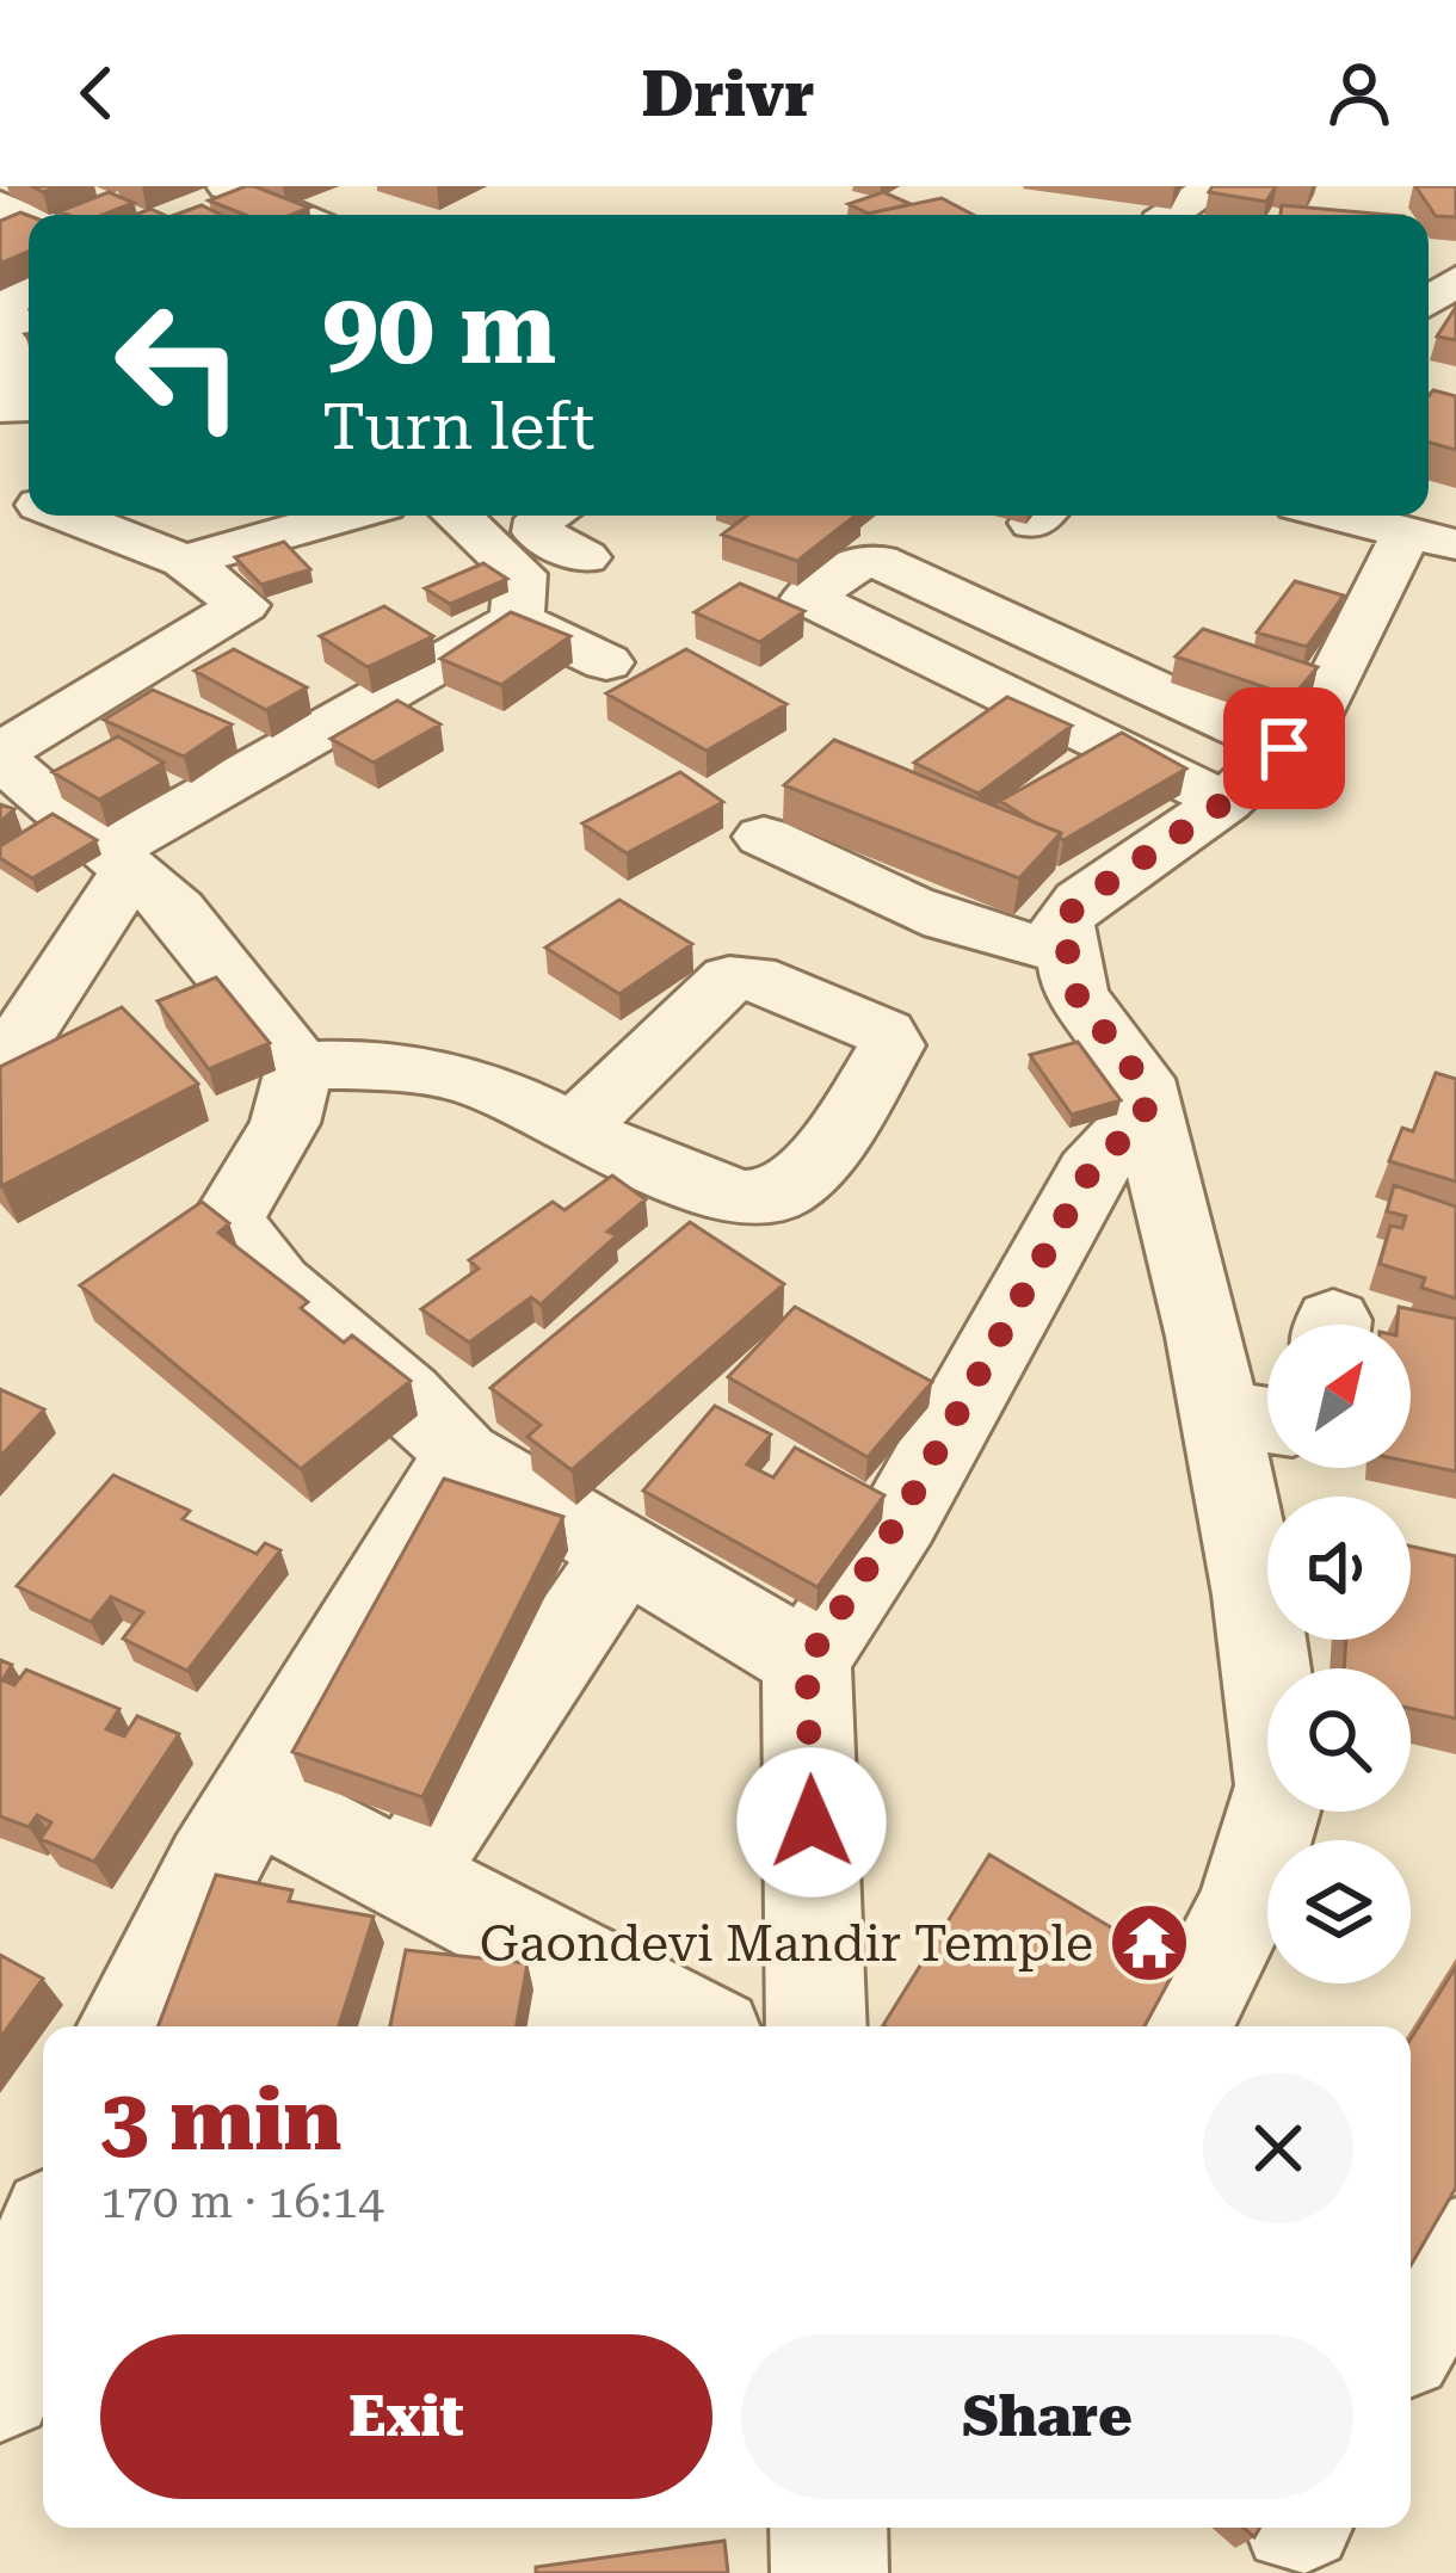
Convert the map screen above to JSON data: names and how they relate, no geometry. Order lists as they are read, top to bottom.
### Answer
{
  "places": {
    "temple": ["Gaondevi Mandir Temple"]
  },
  "north": "top right",
  "page": {
    "header": "Drivr",
    "turn": ["90 m", "Turn left"],
    "heading": ["3 min", "170 m · 16:14"],
    "buttons": ["Exit", "Share"]
  }
}
